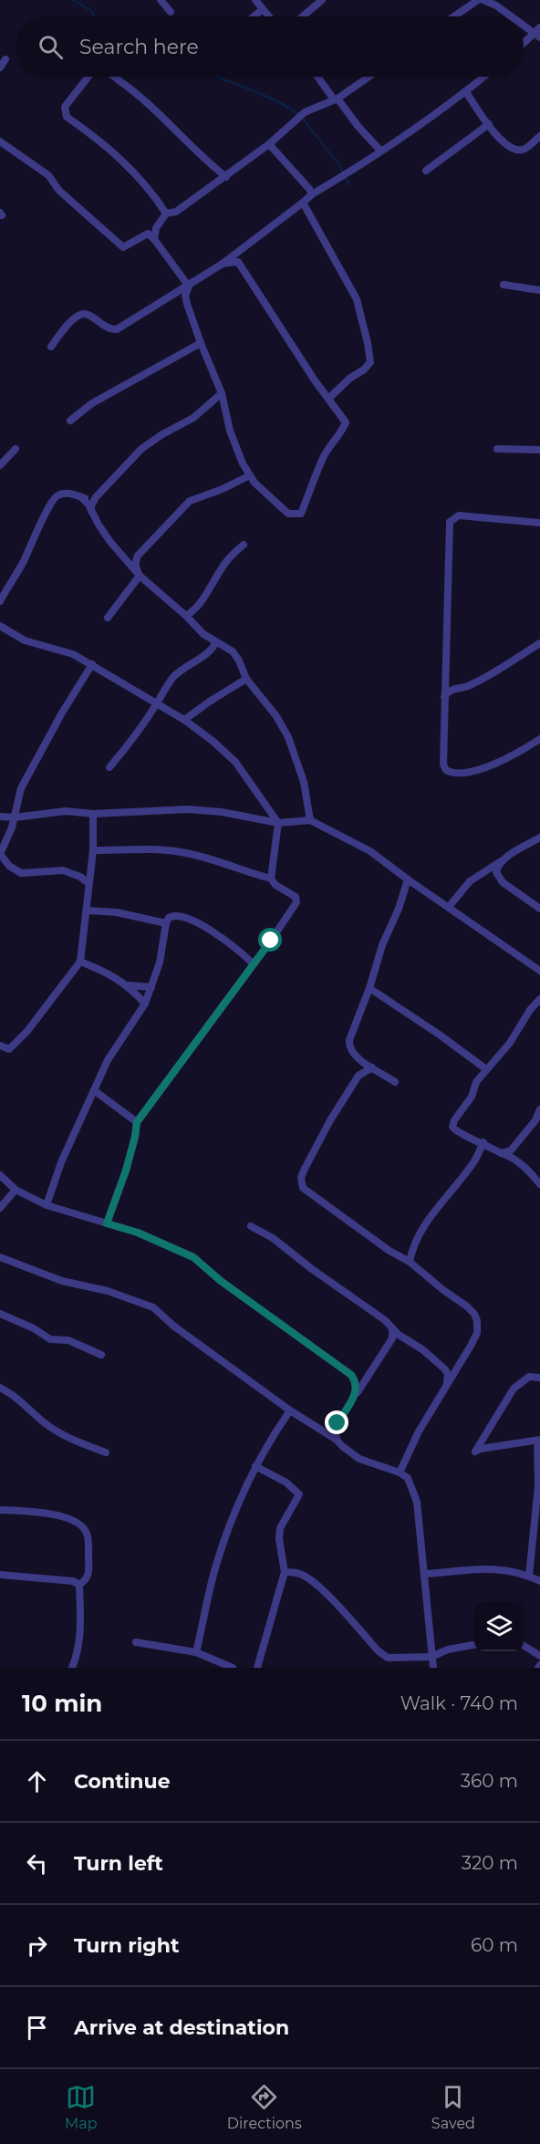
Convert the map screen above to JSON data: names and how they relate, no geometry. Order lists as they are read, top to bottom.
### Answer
{
  "page": {
    "search": "Search here",
    "heading": ["10 min", "Walk · 740 m"],
    "list": [
      ["Continue", "360 m"],
      ["Turn left", "320 m"],
      ["Turn right", "60 m"],
      "Arrive at destination"
    ],
    "nav": ["Map", "Directions", "Saved"]
  }
}
